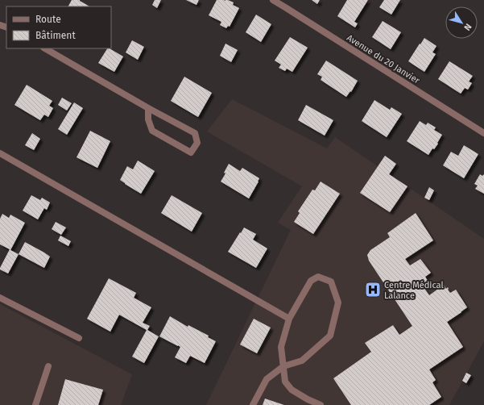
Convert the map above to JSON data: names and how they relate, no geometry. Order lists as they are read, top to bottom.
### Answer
{
  "streets": {
    "street": ["Avenue du 20 Janvier"]
  },
  "places": {
    "hospital": ["Centre Médical Lalance"]
  },
  "legend": ["Route", "Bâtiment"],
  "north": "bottom right"
}
